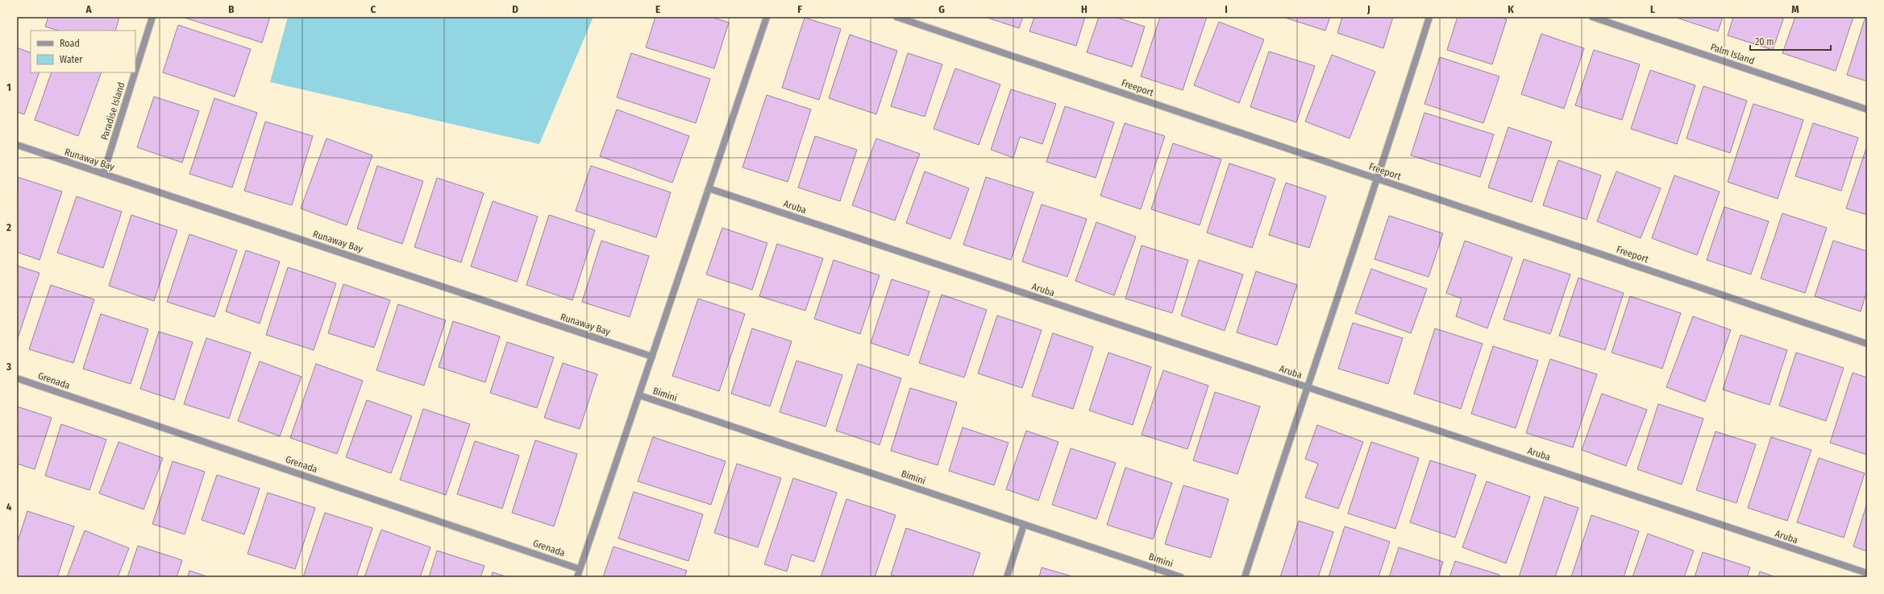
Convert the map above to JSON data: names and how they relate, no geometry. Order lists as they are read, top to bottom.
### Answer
{
  "streets": {
    "street": [
      "Palm Island",
      "Freeport",
      "Paradise Island",
      "Runaway Bay",
      "Aruba",
      "Grenada",
      "Bimini"
    ]
  },
  "crossings": [
    ["Paradise Island", "Runaway Bay"]
  ],
  "legend": ["Road", "Water"],
  "scale_bar": "20 m",
  "grid": {
    "columns": [
      "A",
      "B",
      "C",
      "D",
      "E",
      "F",
      "G",
      "H",
      "I",
      "J",
      "K",
      "L",
      "M"
    ],
    "rows": [
      "1",
      "2",
      "3",
      "4"
    ]
  }
}
